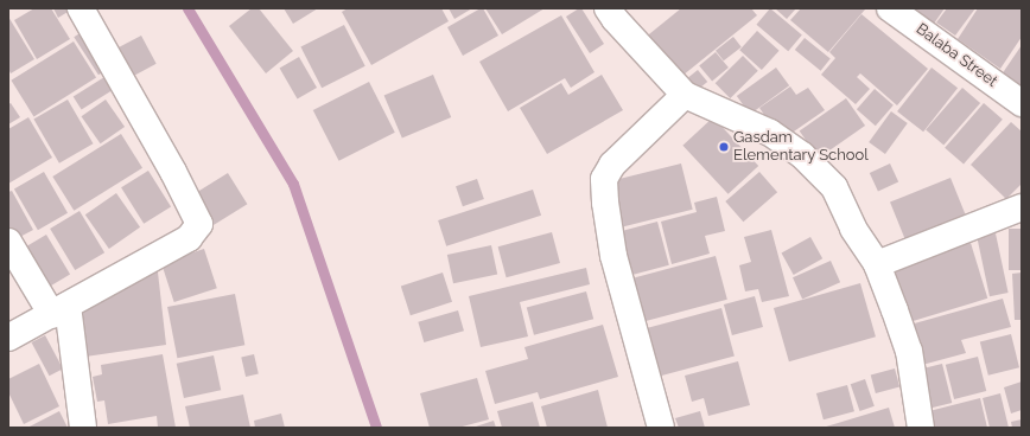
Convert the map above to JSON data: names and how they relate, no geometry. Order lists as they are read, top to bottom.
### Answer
{
  "streets": {
    "street": ["Balaba Street"]
  },
  "places": ["Gasdam Elementary School"]
}
